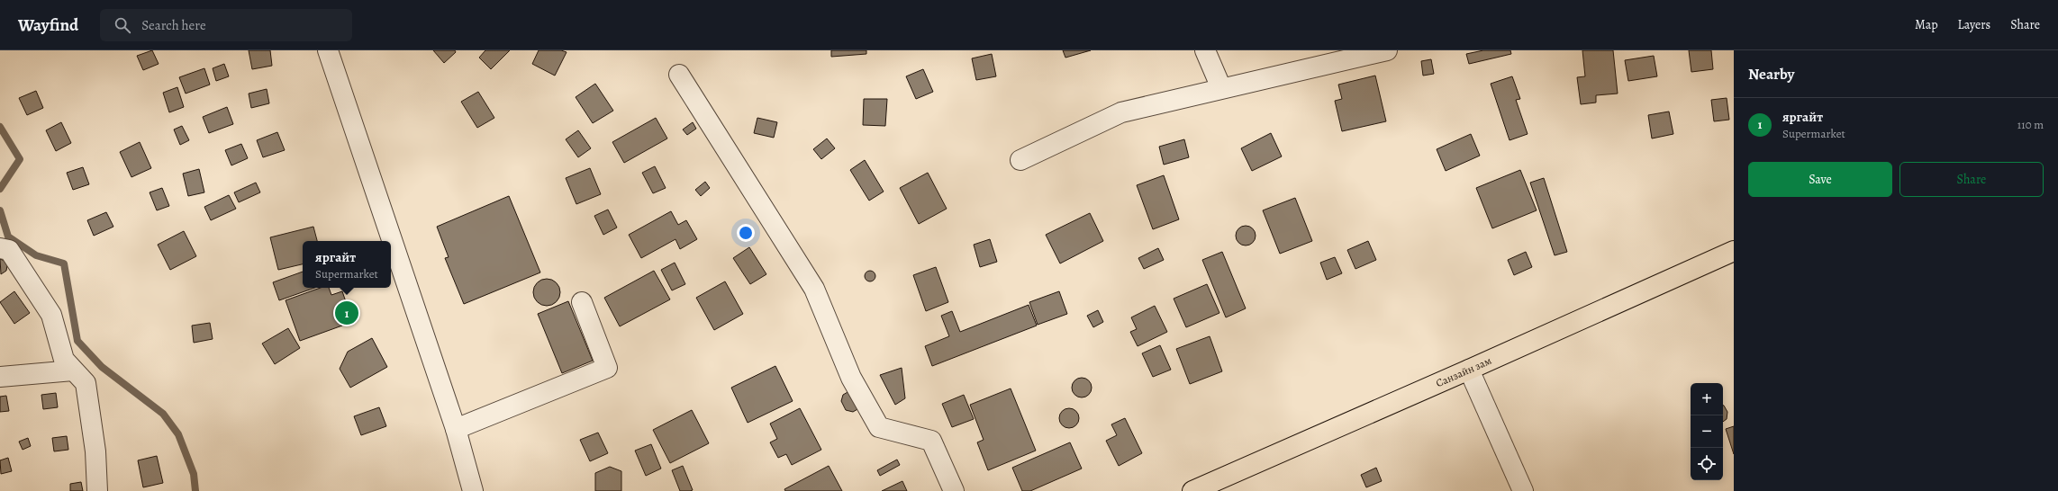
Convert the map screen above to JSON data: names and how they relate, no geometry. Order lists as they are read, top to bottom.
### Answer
{
  "streets": {
    "main road": ["Санзайн зам"]
  },
  "page": {
    "header": "Wayfind",
    "search": "Search here",
    "nav": ["Map", "Layers", "Share"],
    "heading": "Nearby",
    "list": [
      {
        "mark": "1",
        "name": "яргайт",
        "note": "Supermarket",
        "value": "110 m"
      }
    ],
    "buttons": ["Save", "Share"],
    "popup": ["яргайт", "Supermarket"],
    "pins": "1",
    "map_buttons": ["+", "−"]
  }
}
